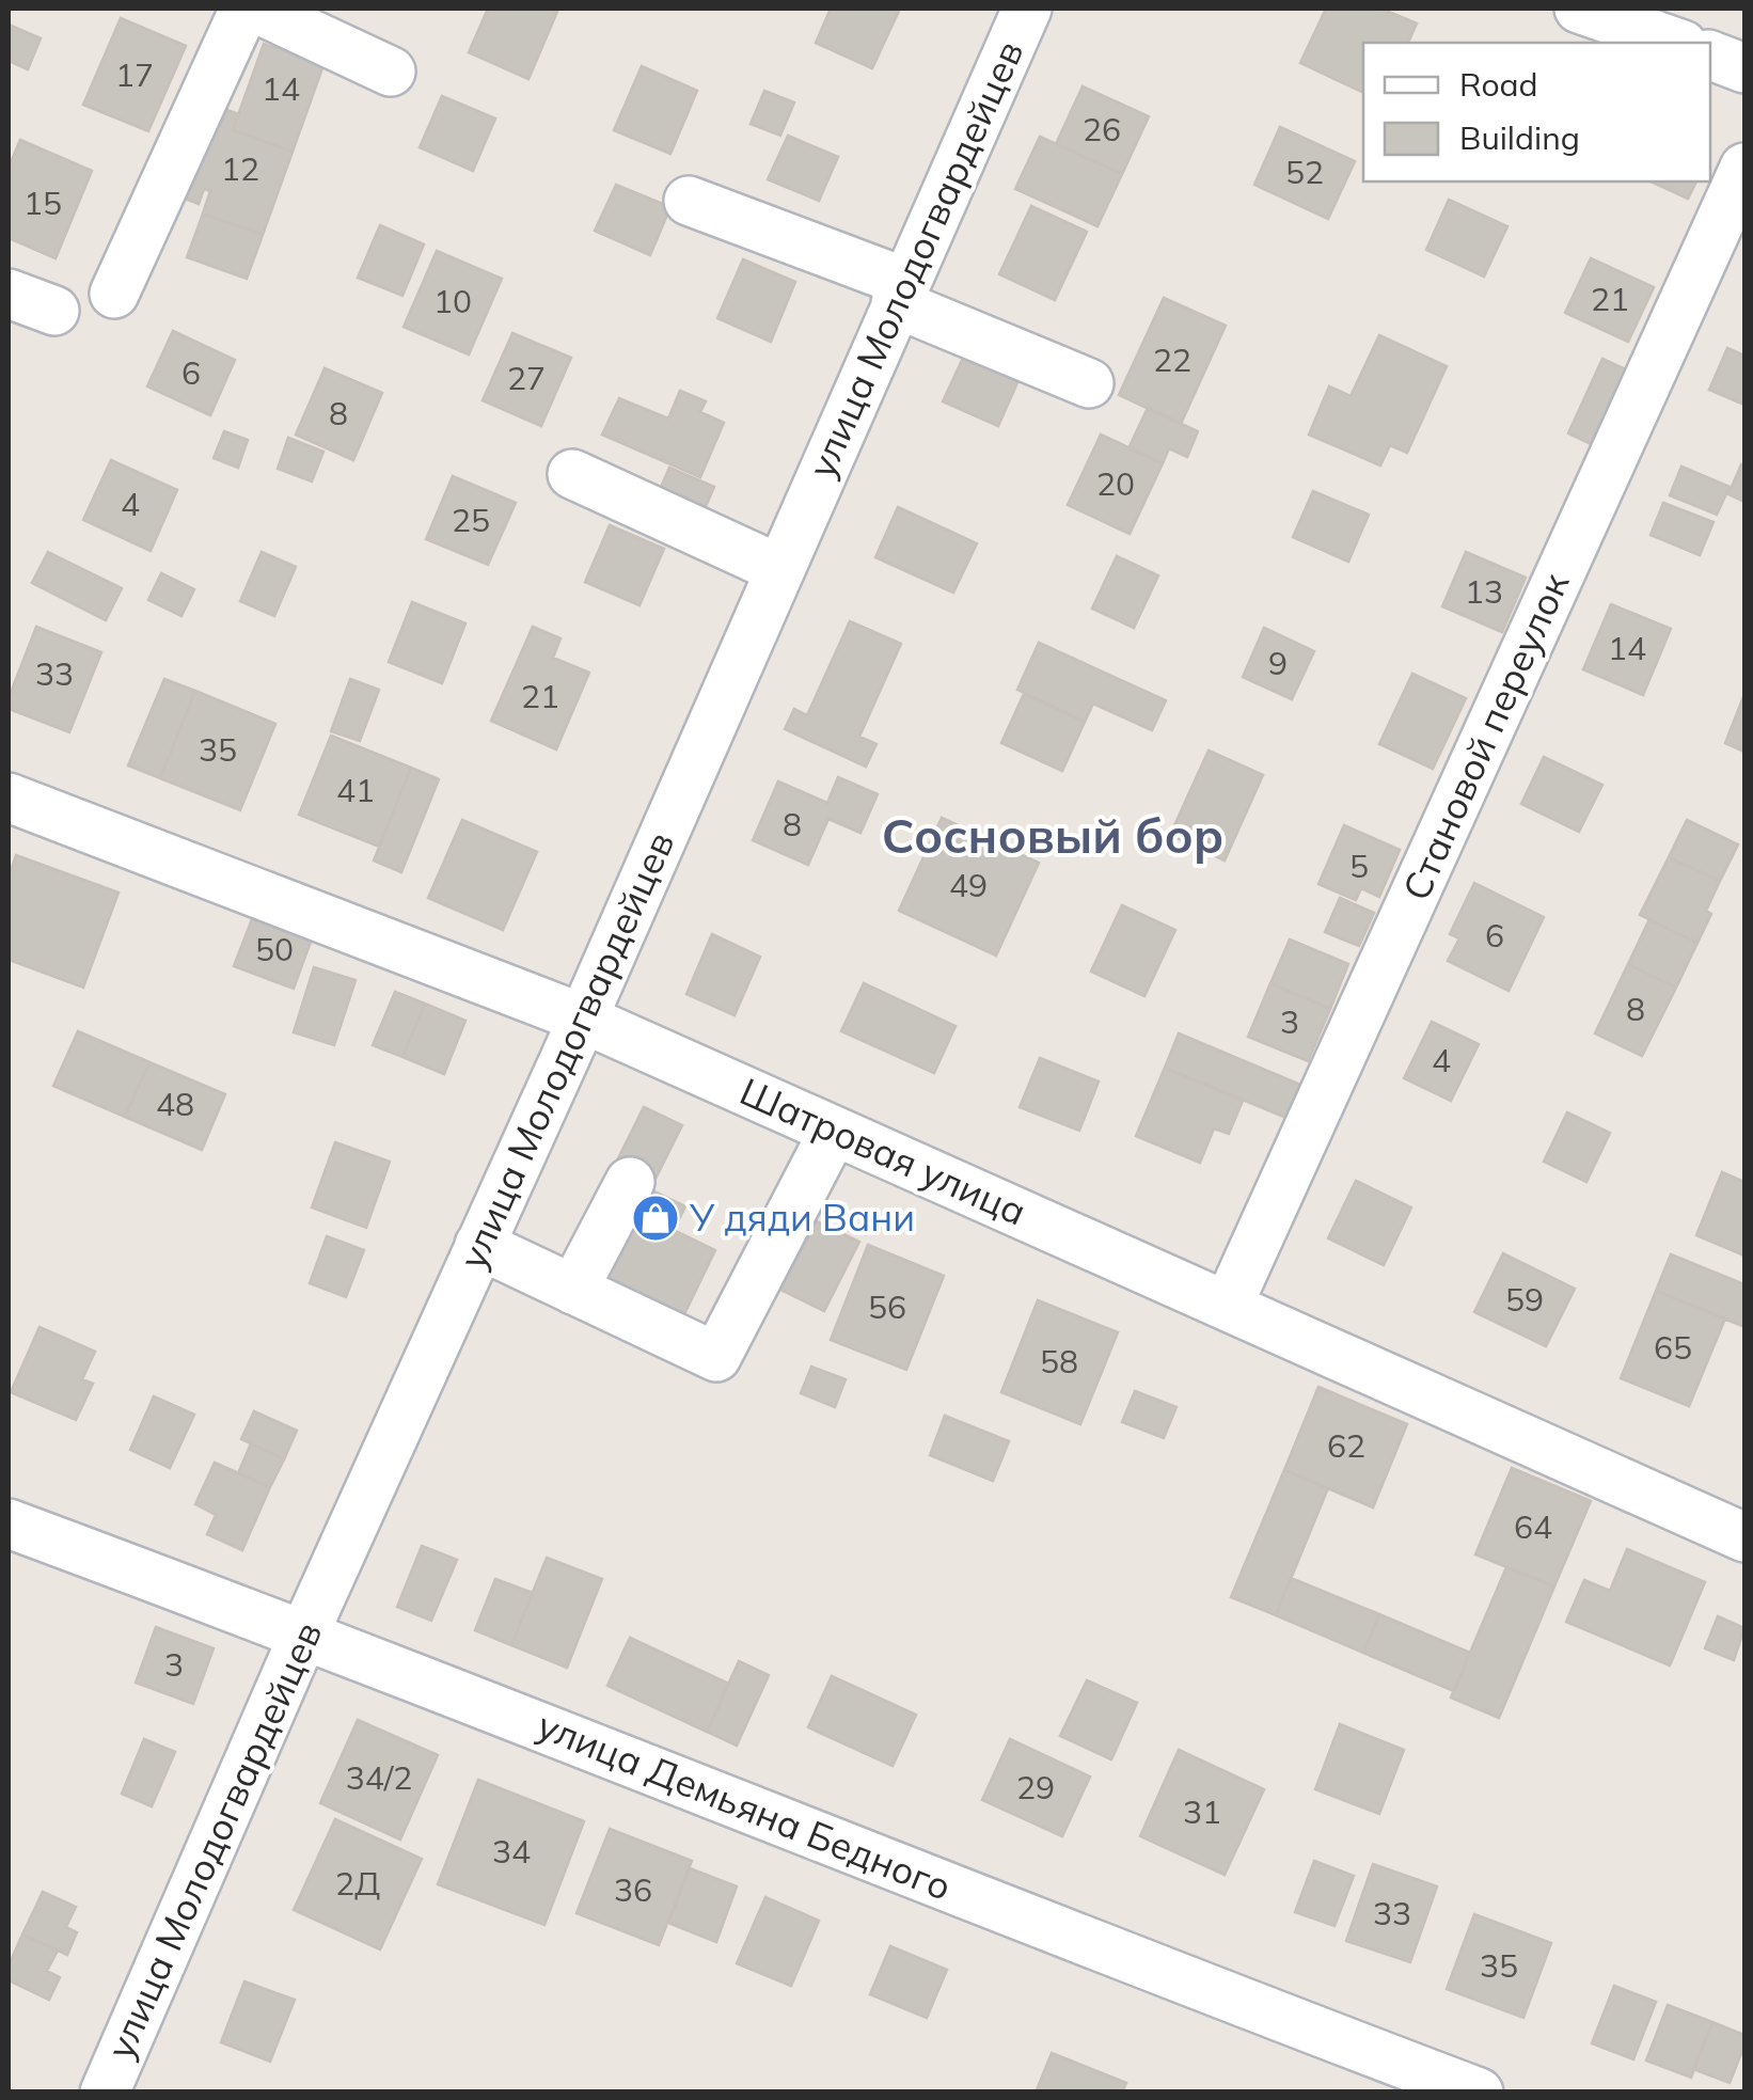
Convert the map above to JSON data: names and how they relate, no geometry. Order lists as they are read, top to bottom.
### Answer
{
  "streets": {
    "street": [
      "улица Молодогвардейцев",
      "Становой переулок",
      "Шатровая улица",
      "улица Демьяна Бедного"
    ]
  },
  "crossings": [
    ["улица Молодогвардейцев", "Шатровая улица"],
    ["улица Молодогвардейцев", "улица Демьяна Бедного"],
    ["Становой переулок", "Шатровая улица"]
  ],
  "districts": ["Сосновый бор"],
  "places": {
    "shop": ["У дяди Вани"]
  },
  "house_numbers": [
    "17",
    "14",
    "26",
    "12",
    "52",
    "15",
    "21",
    "10",
    "22",
    "6",
    "27",
    "8",
    "20",
    "4",
    "25",
    "13",
    "14",
    "9",
    "33",
    "21",
    "35",
    "41",
    "8",
    "5",
    "49",
    "6",
    "50",
    "8",
    "3",
    "4",
    "48",
    "59",
    "56",
    "65",
    "58",
    "62",
    "64",
    "3",
    "34/2",
    "29",
    "31",
    "34",
    "2Д",
    "36",
    "33",
    "35"
  ],
  "legend": ["Road", "Building"]
}
